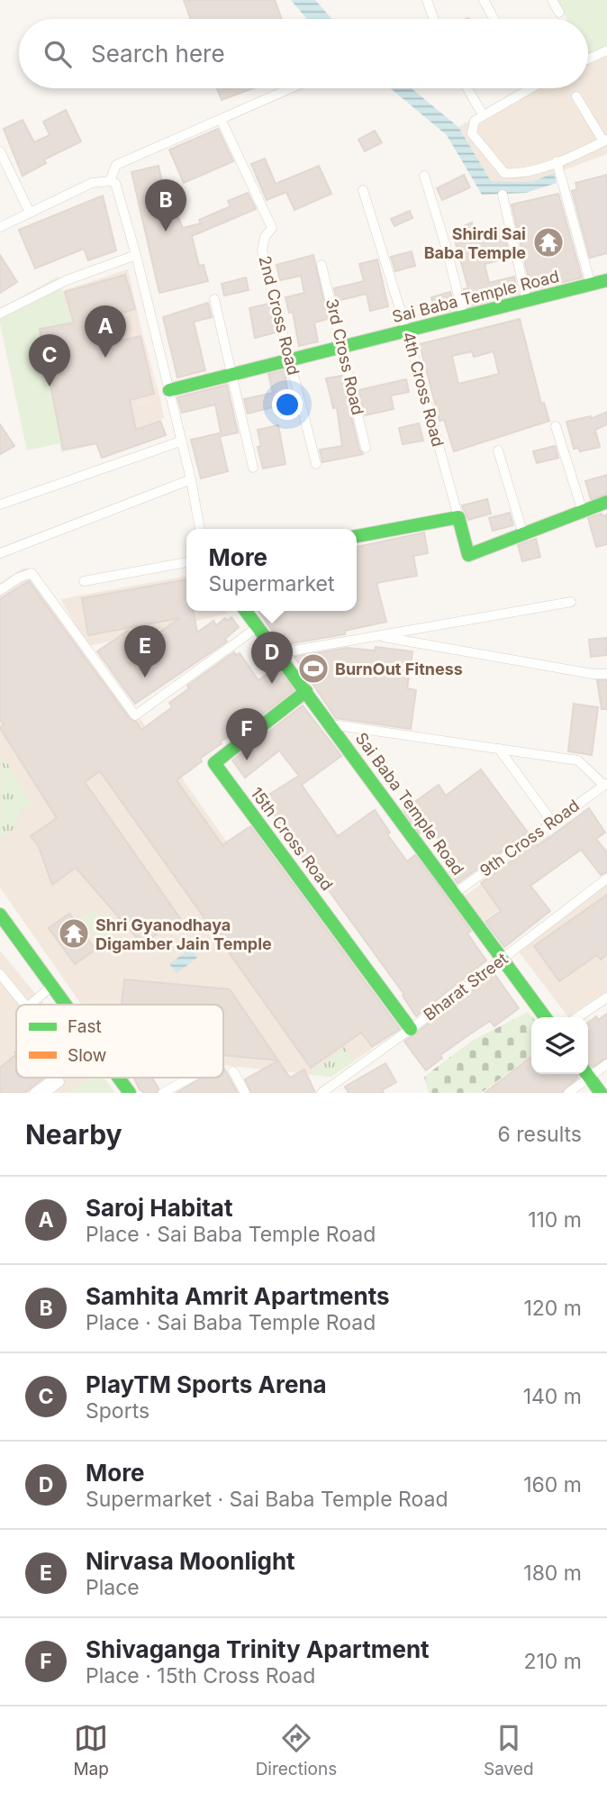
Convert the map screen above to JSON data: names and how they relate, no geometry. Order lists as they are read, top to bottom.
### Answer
{
  "streets": {
    "street": [
      "Sai Baba Temple Road",
      "2nd Cross Road",
      "3rd Cross Road",
      "4th Cross Road",
      "9th Cross Road",
      "15th Cross Road",
      "Bharat Street"
    ]
  },
  "crossings": [
    ["Sai Baba Temple Road", "2nd Cross Road"],
    ["Sai Baba Temple Road", "3rd Cross Road"],
    ["Sai Baba Temple Road", "4th Cross Road"],
    ["Sai Baba Temple Road", "9th Cross Road"],
    ["Sai Baba Temple Road", "15th Cross Road"],
    ["Sai Baba Temple Road", "Bharat Street"],
    ["15th Cross Road", "Bharat Street"]
  ],
  "places": {
    "temple": ["Shirdi Sai Baba Temple", "Shri Gyanodhaya Digamber Jain Temple"],
    "sports": ["BurnOut Fitness"]
  },
  "legend": ["Fast", "Slow"],
  "page": {
    "search": "Search here",
    "pins": [
      "B",
      "A",
      "C",
      "E",
      "D",
      "F"
    ],
    "popup": ["More", "Supermarket"],
    "heading": ["Nearby", "6 results"],
    "list": [
      {
        "mark": "A",
        "name": "Saroj Habitat",
        "note": "Place · Sai Baba Temple Road",
        "value": "110 m"
      },
      {
        "mark": "B",
        "name": "Samhita Amrit Apartments",
        "note": "Place · Sai Baba Temple Road",
        "value": "120 m"
      },
      {
        "mark": "C",
        "name": "PlayTM Sports Arena",
        "note": "Sports",
        "value": "140 m"
      },
      {
        "mark": "D",
        "name": "More",
        "note": "Supermarket · Sai Baba Temple Road",
        "value": "160 m"
      },
      {
        "mark": "E",
        "name": "Nirvasa Moonlight",
        "note": "Place",
        "value": "180 m"
      },
      {
        "mark": "F",
        "name": "Shivaganga Trinity Apartment",
        "note": "Place · 15th Cross Road",
        "value": "210 m"
      }
    ],
    "nav": ["Map", "Directions", "Saved"]
  }
}
